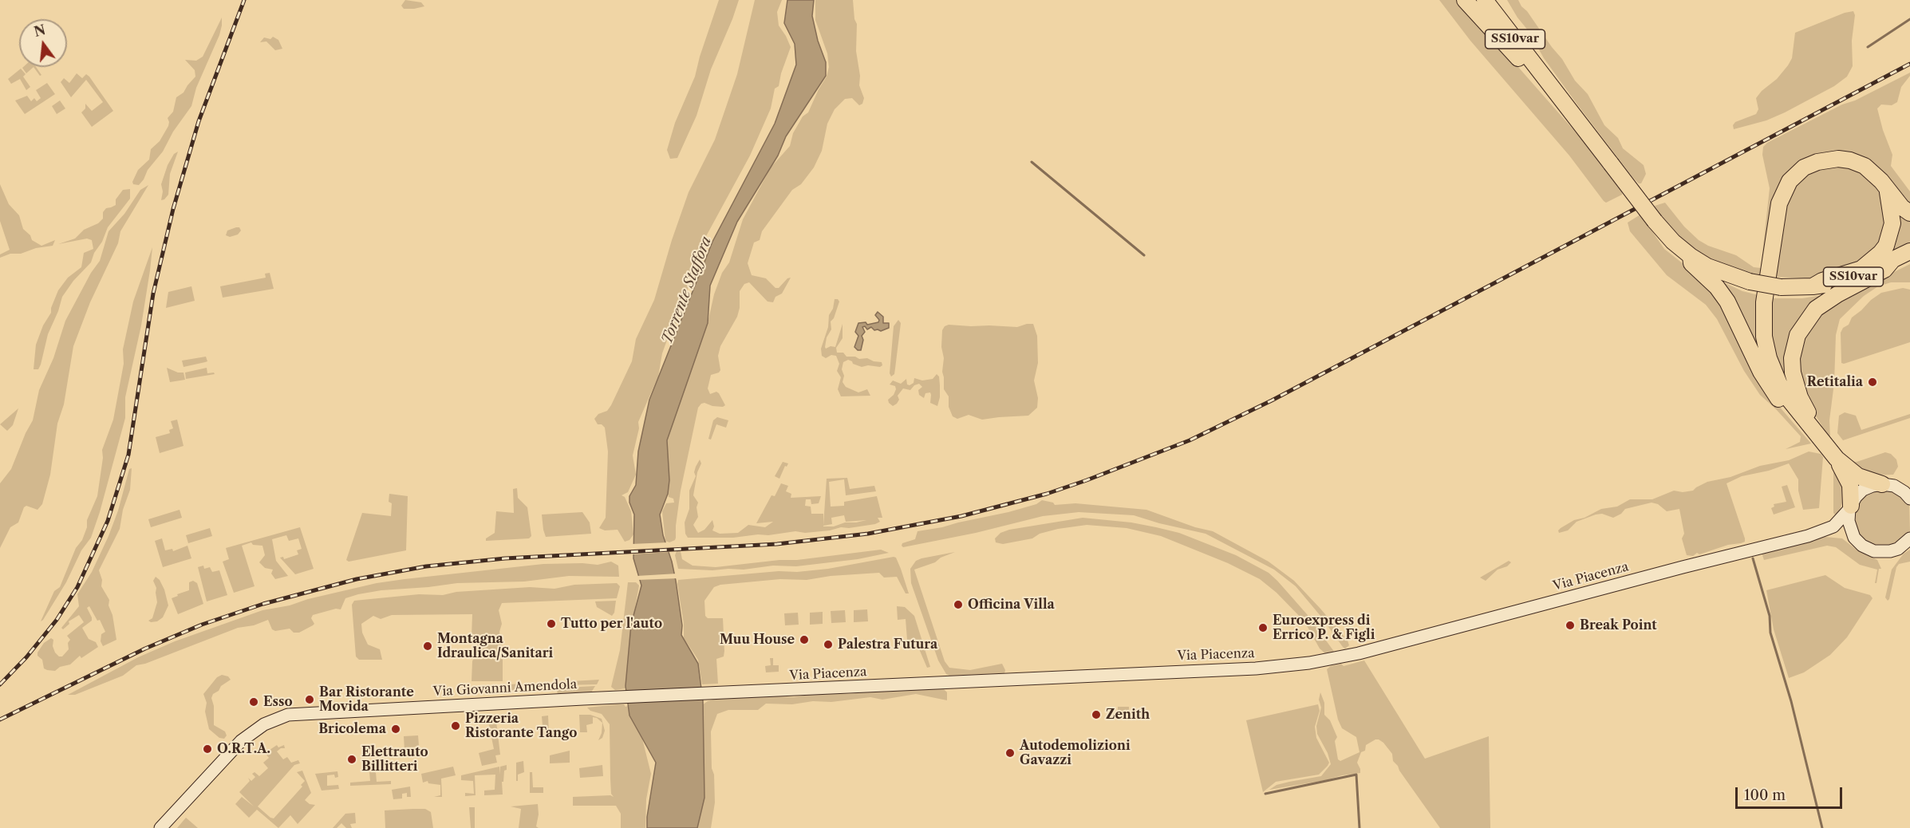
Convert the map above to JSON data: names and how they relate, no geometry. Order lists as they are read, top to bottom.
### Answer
{
  "streets": {
    "highway": ["SS10var"],
    "main road": ["Via Piacenza", "Via Giovanni Amendola"]
  },
  "crossings": [
    ["Via Piacenza", "Via Giovanni Amendola"]
  ],
  "water": ["Torrente Staffora"],
  "places": [
    "Retitalia",
    "Officina Villa",
    "Tutto per l'auto",
    "Break Point",
    "Euroexpress di Errico P. & Figli",
    "Muu House",
    "Palestra Futura",
    "Montagna Idraulica/Sanitari",
    "Bar Ristorante Movida",
    "Esso",
    "Zenith",
    "Pizzeria Ristorante Tango",
    "Bricolema",
    "O.R.T.A.",
    "Autodemolizioni Gavazzi",
    "Elettrauto Billitteri"
  ],
  "scale_bar": "100 m",
  "north": "top"
}
